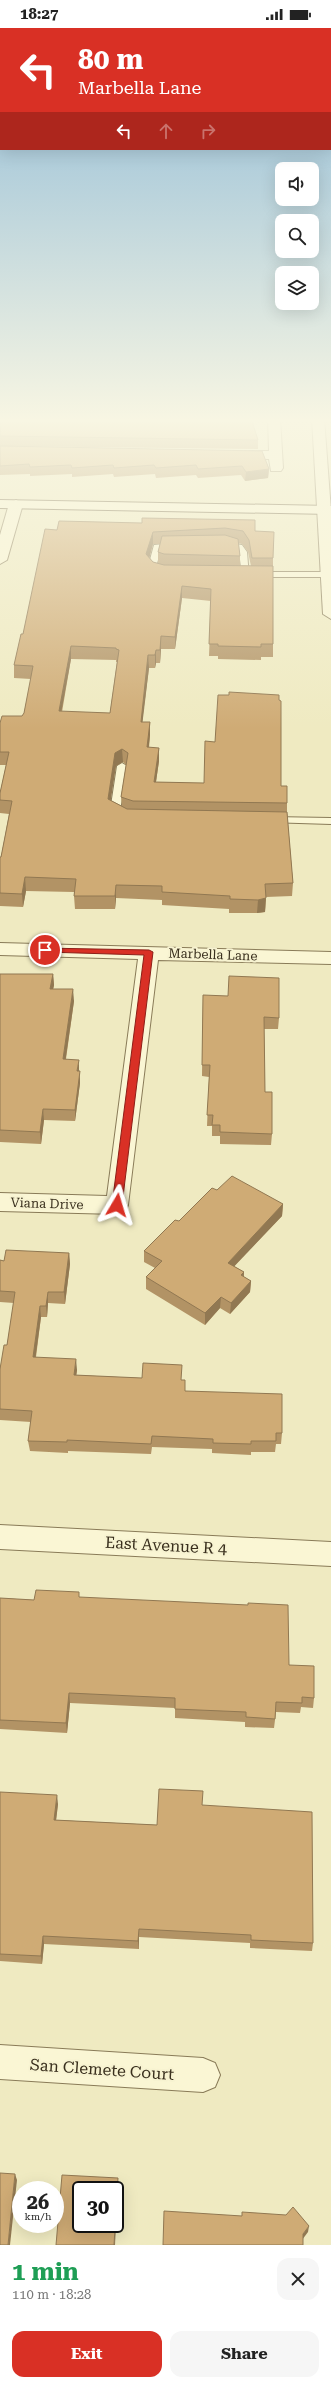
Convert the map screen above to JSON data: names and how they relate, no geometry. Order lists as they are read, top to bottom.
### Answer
{
  "streets": {
    "street": [
      "Marbella Lane",
      "Viana Drive",
      "East Avenue R 4",
      "San Clemete Court"
    ]
  },
  "crossings": [
    ["Marbella Lane", "Viana Drive"]
  ],
  "page": {
    "status": "18:27",
    "turn": ["80 m", "Marbella Lane"],
    "speed": "26 km/h",
    "limit": "30",
    "heading": ["1 min", "110 m · 18:28"],
    "buttons": ["Exit", "Share"]
  }
}
